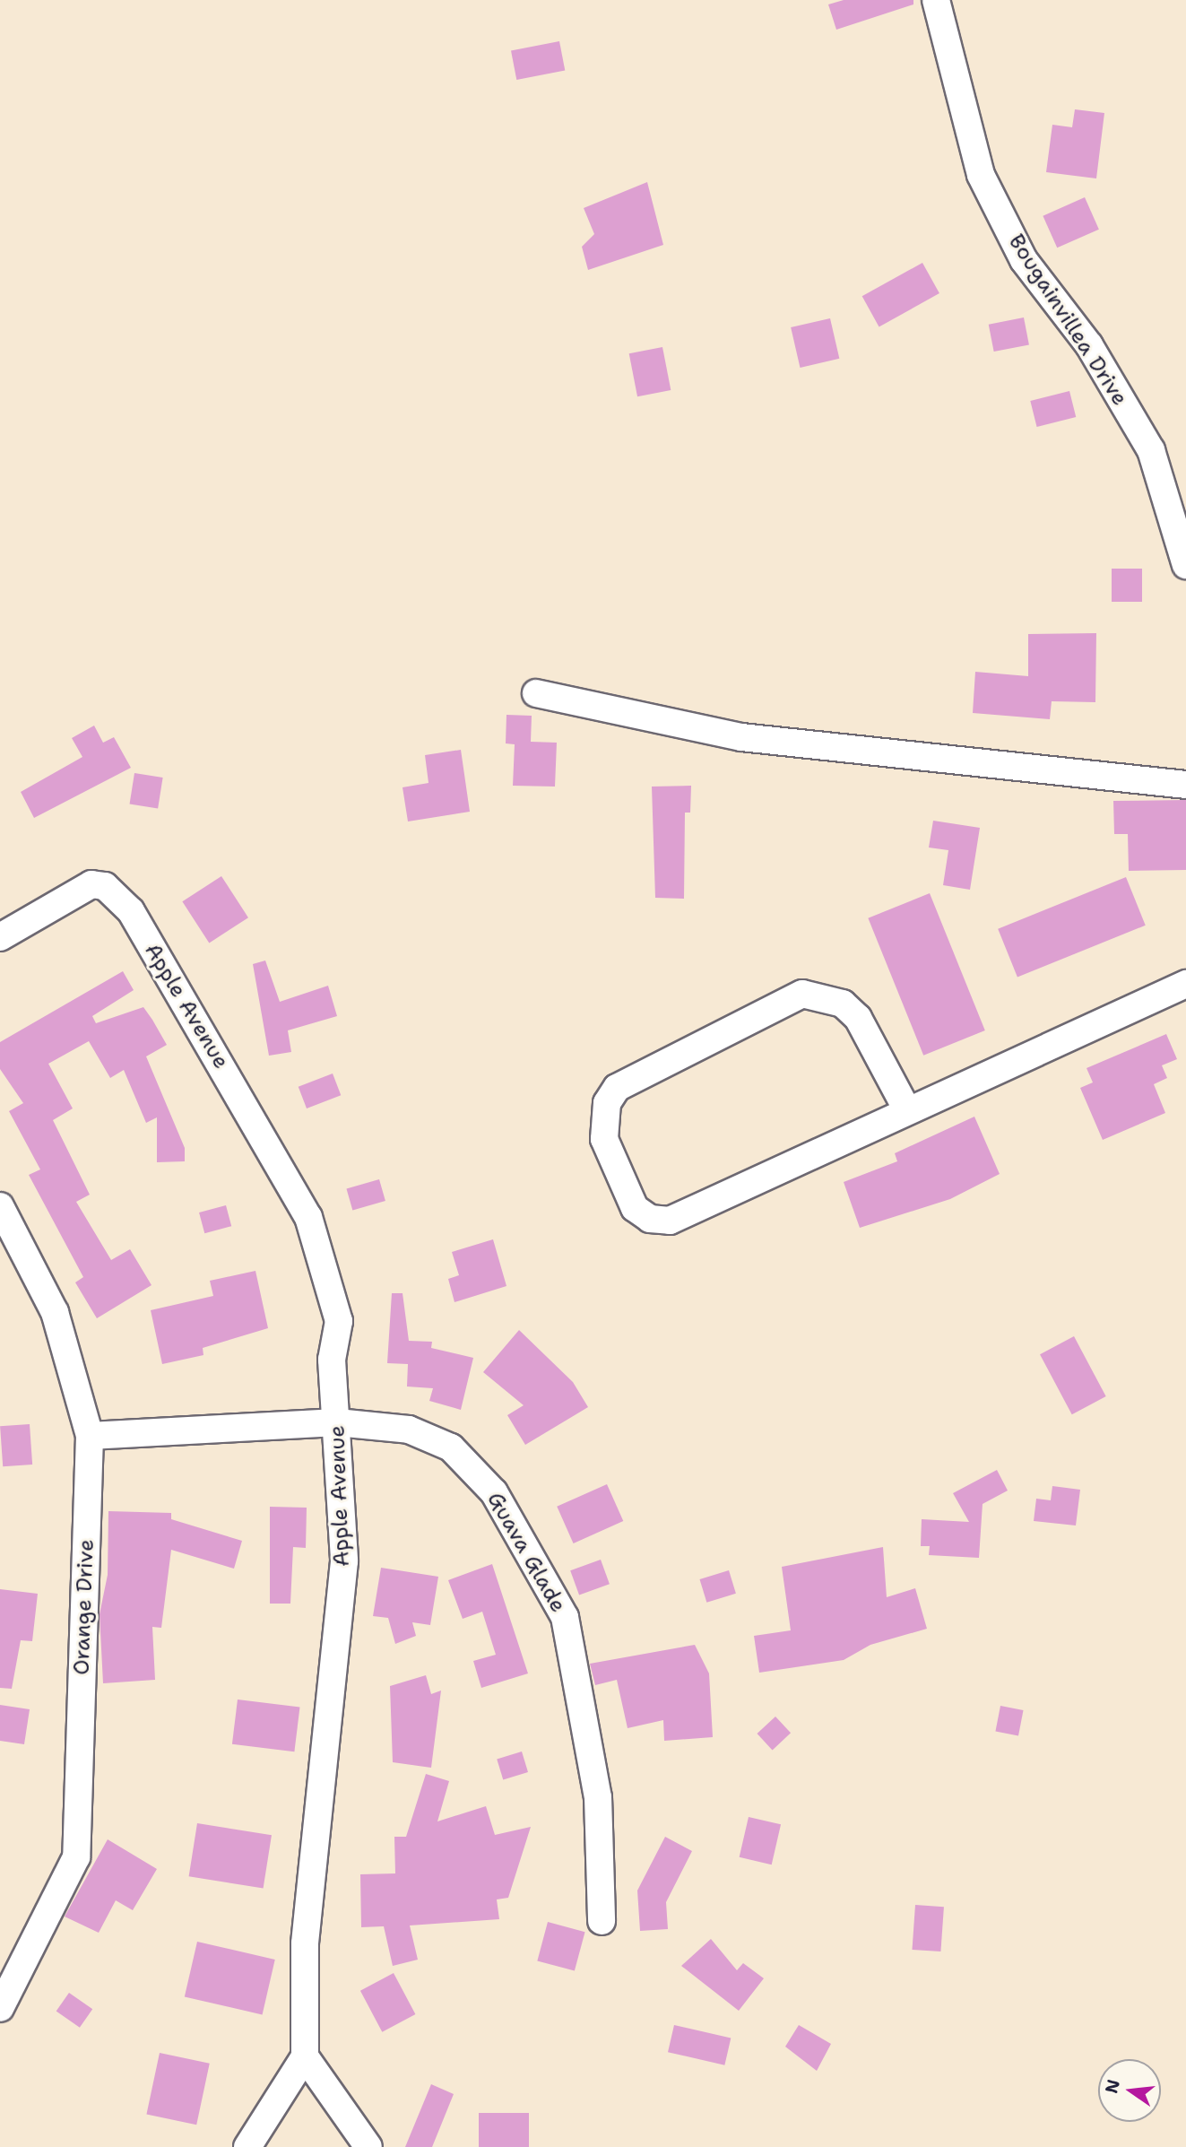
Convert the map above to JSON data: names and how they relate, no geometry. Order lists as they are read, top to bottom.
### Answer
{
  "streets": {
    "street": [
      "Bougainvillea Drive",
      "Apple Avenue",
      "Guava Glade",
      "Orange Drive"
    ]
  },
  "crossings": [
    ["Apple Avenue", "Guava Glade"],
    ["Guava Glade", "Orange Drive"]
  ],
  "north": "left"
}
